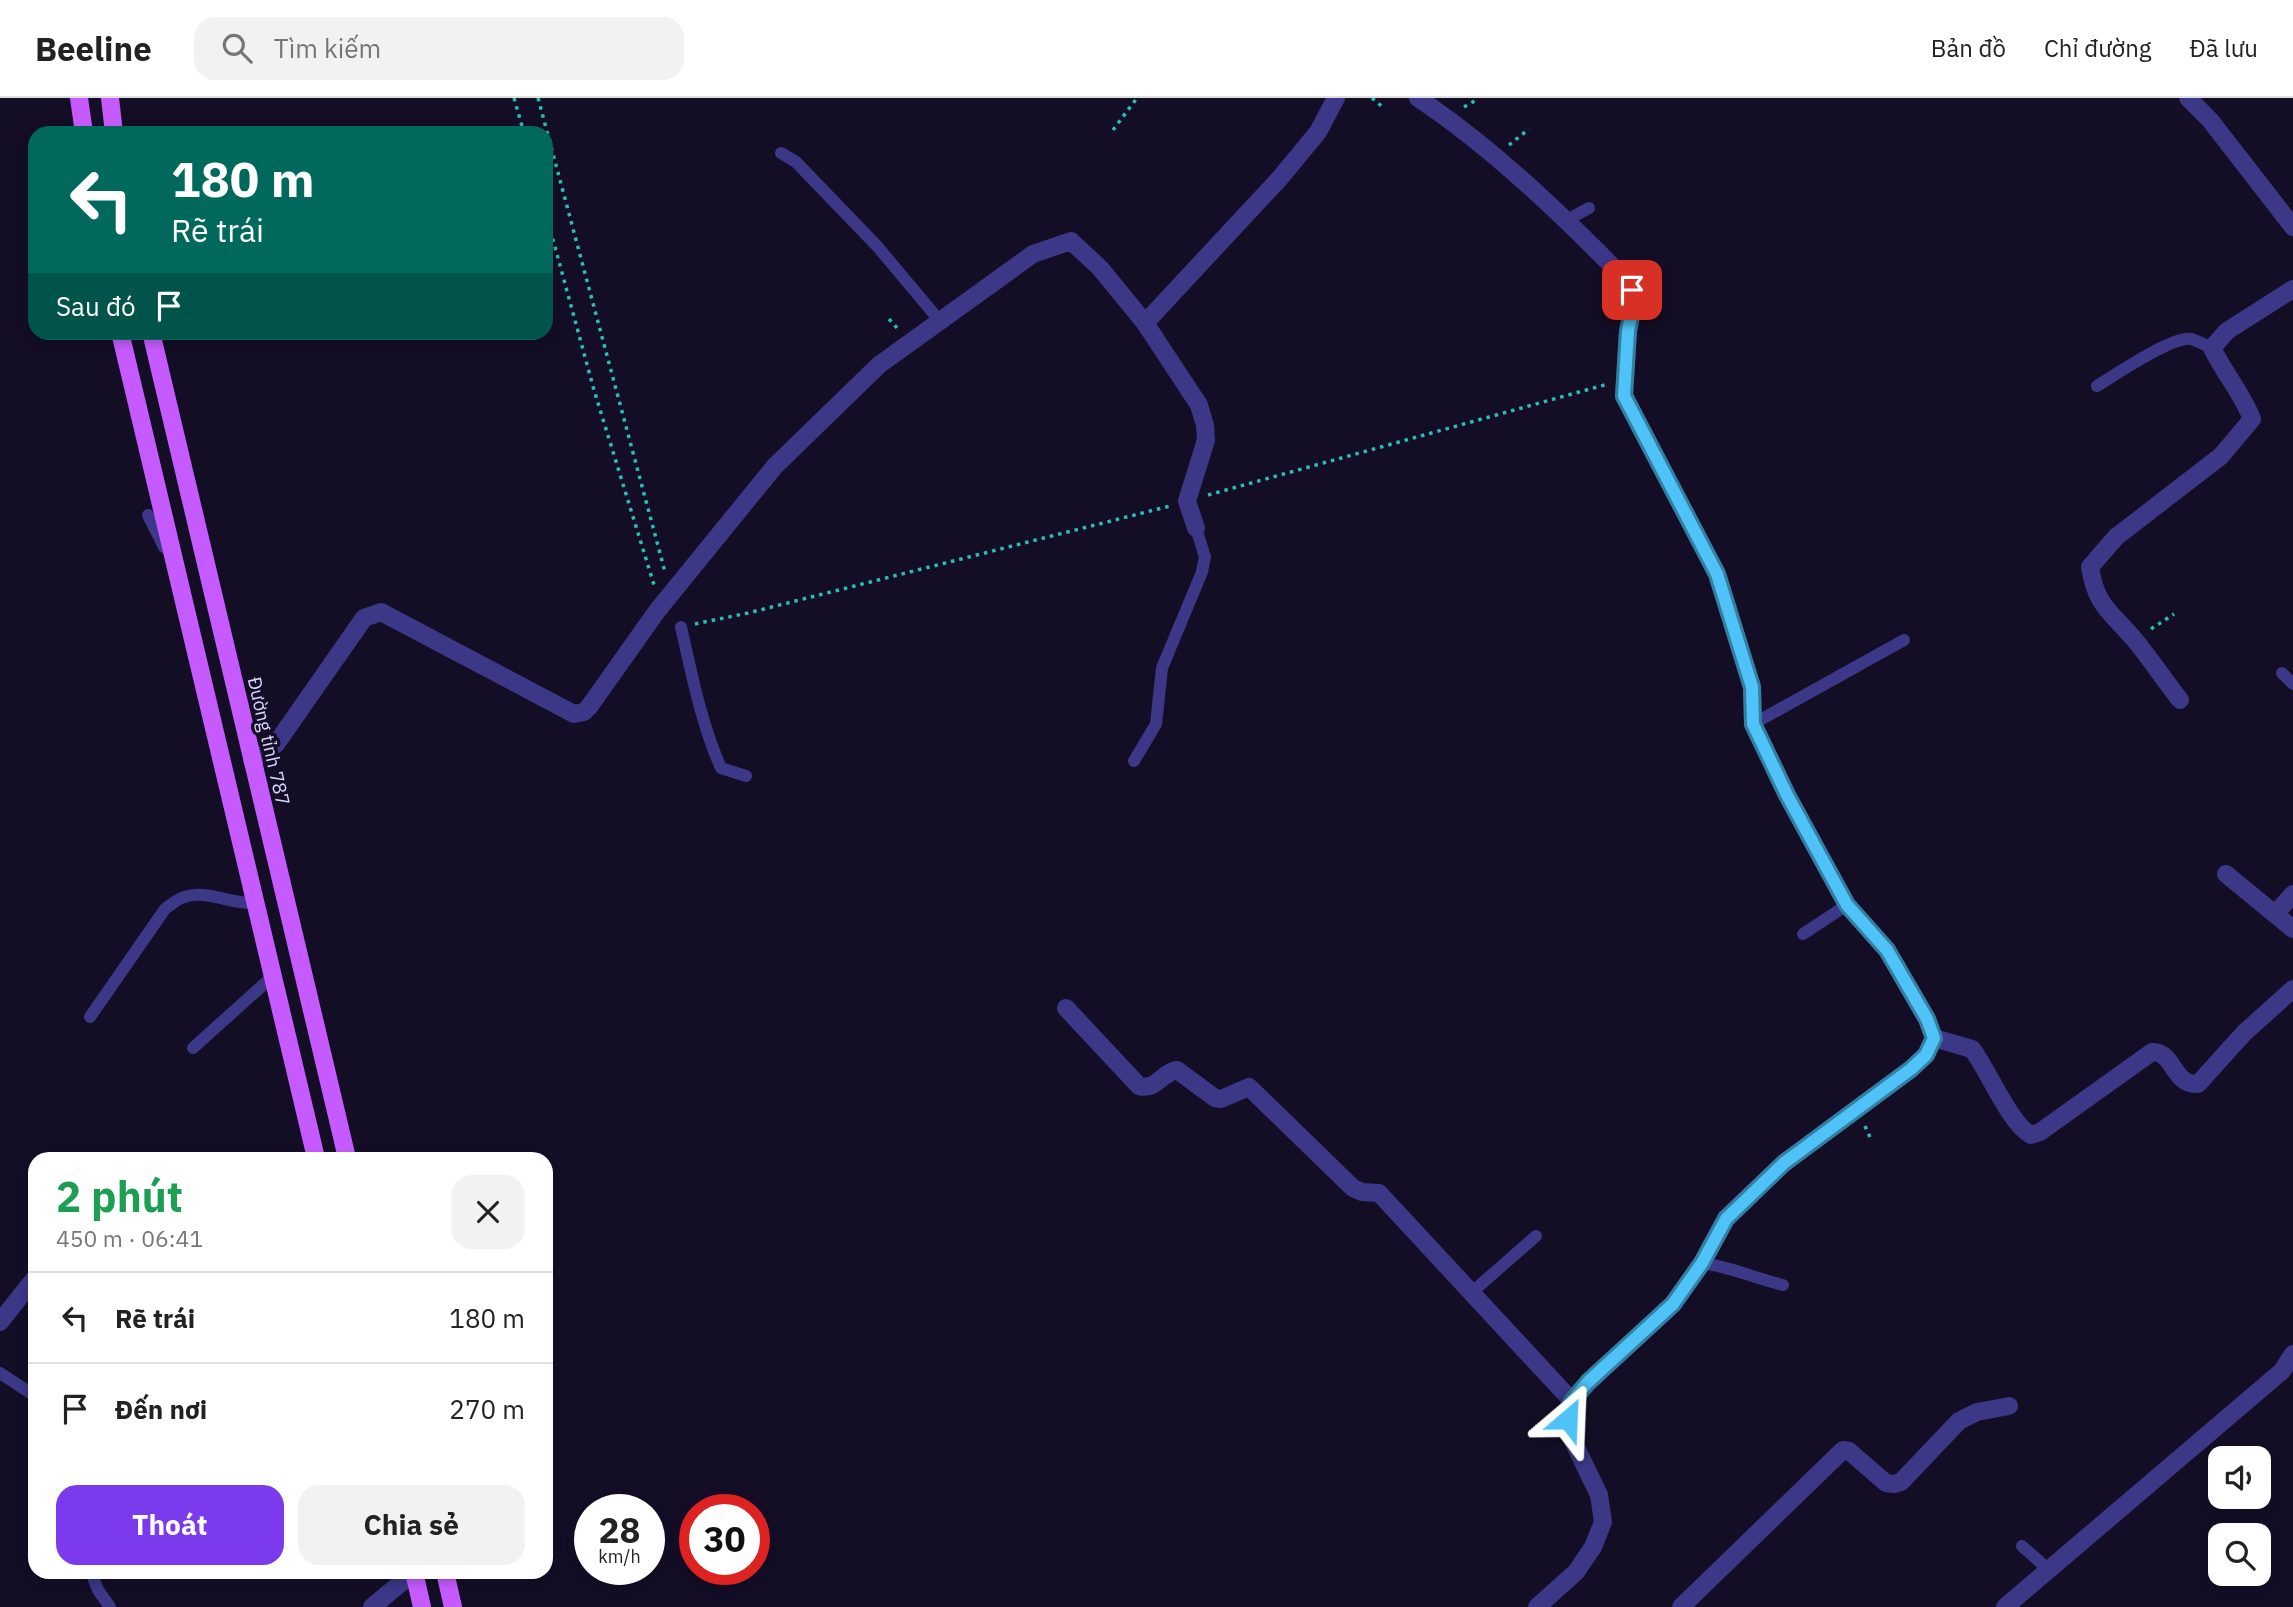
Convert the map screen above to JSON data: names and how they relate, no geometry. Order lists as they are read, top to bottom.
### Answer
{
  "streets": {
    "main road": ["Đường tỉnh 787"]
  },
  "page": {
    "header": "Beeline",
    "search": "Tìm kiếm",
    "nav": ["Bản đồ", "Chỉ đường", "Đã lưu"],
    "turn": ["180 m", "Rẽ trái"],
    "then": "Sau đó",
    "heading": ["2 phút", "450 m · 06:41"],
    "list": [
      {
        "name": "Rẽ trái",
        "value": "180 m"
      },
      {
        "name": "Đến nơi",
        "value": "270 m"
      }
    ],
    "buttons": ["Thoát", "Chia sẻ"],
    "speed": "28 km/h",
    "limit": "30"
  }
}
